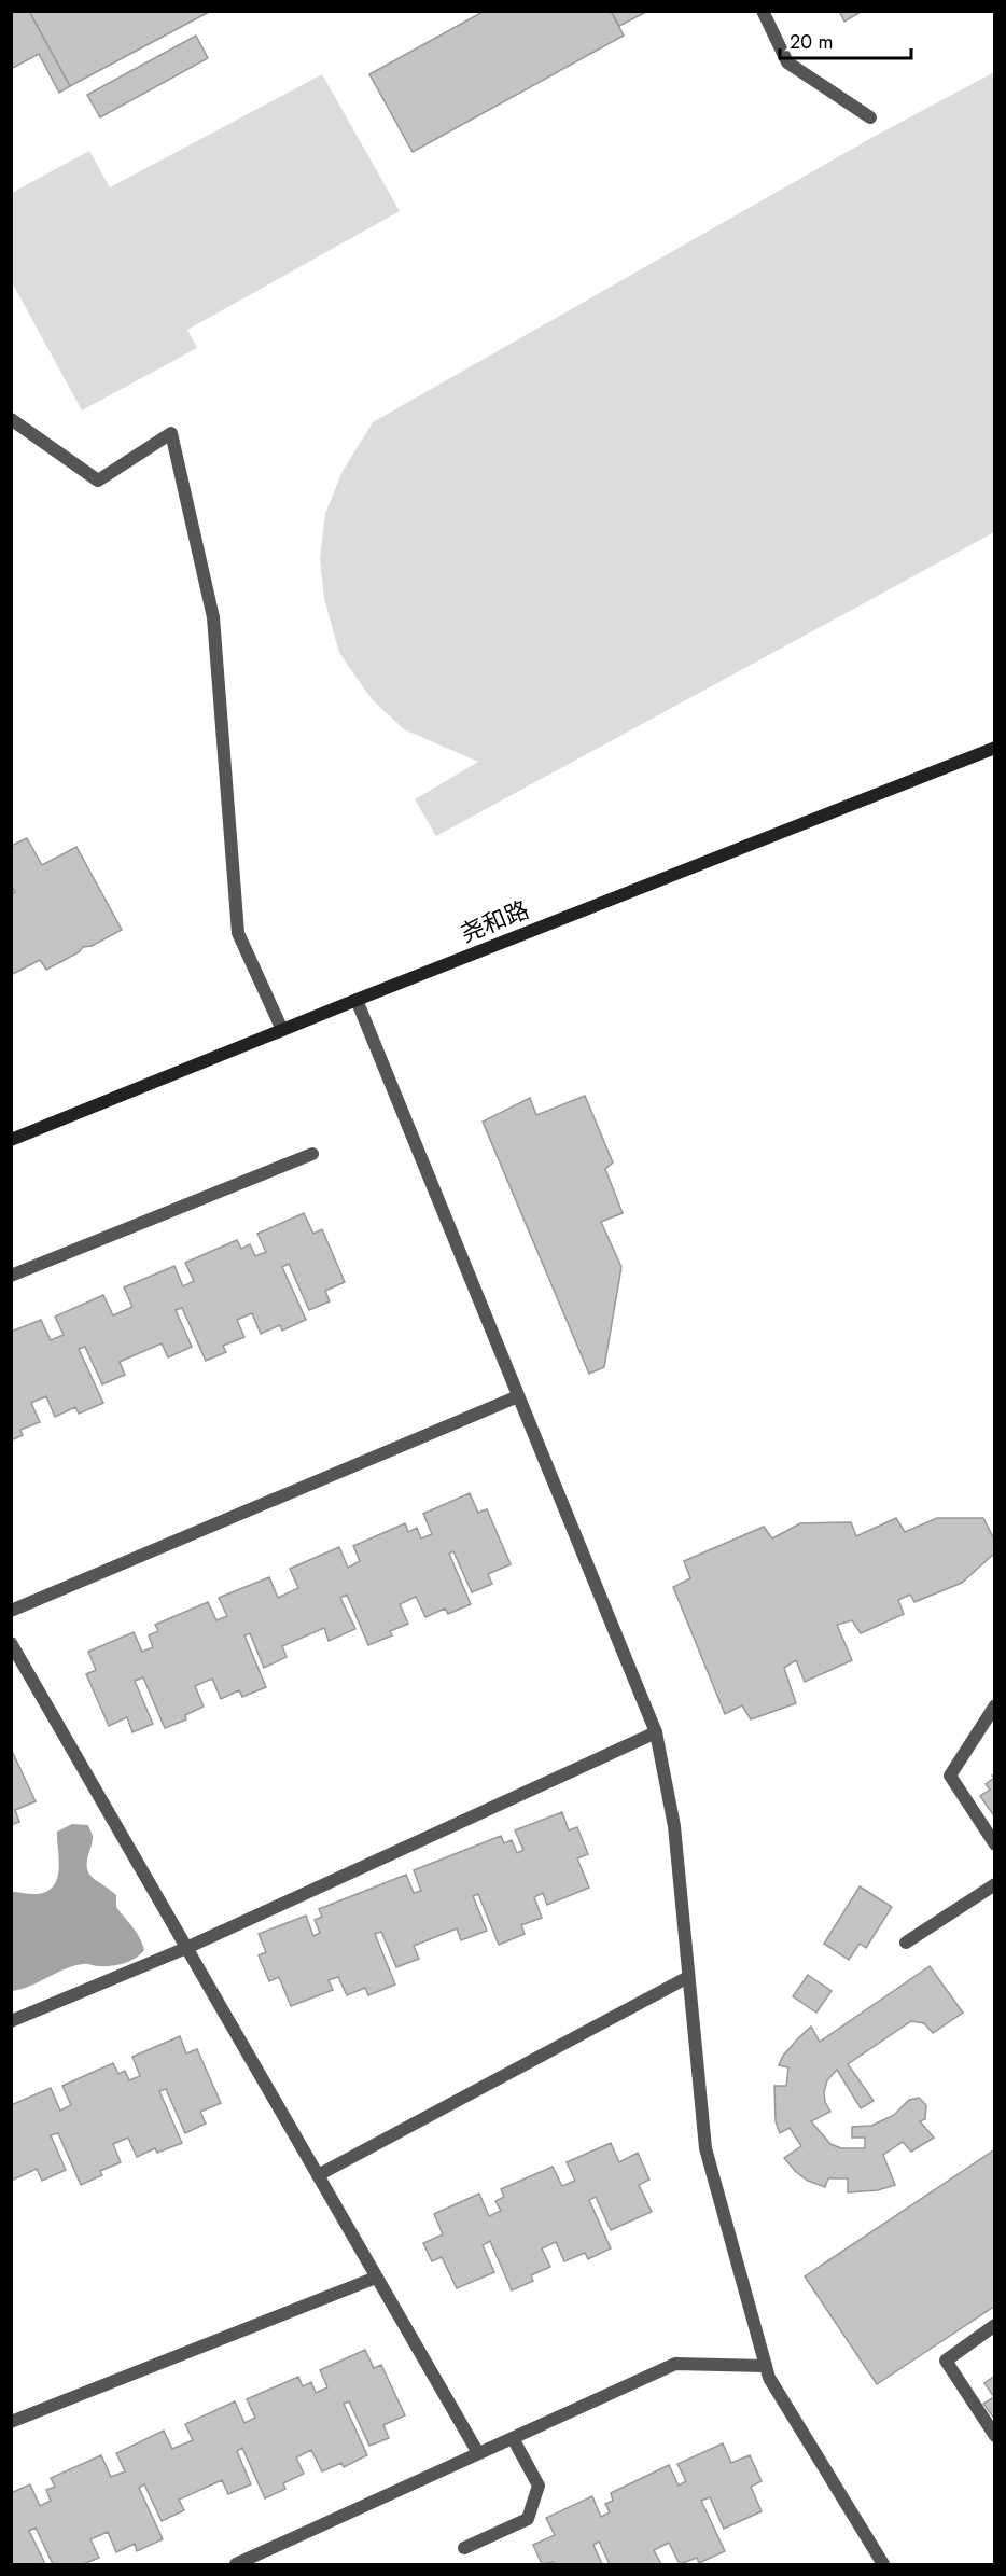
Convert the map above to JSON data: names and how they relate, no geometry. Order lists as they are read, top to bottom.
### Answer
{
  "streets": {
    "main road": ["尧和路"]
  },
  "scale_bar": "20 m"
}
